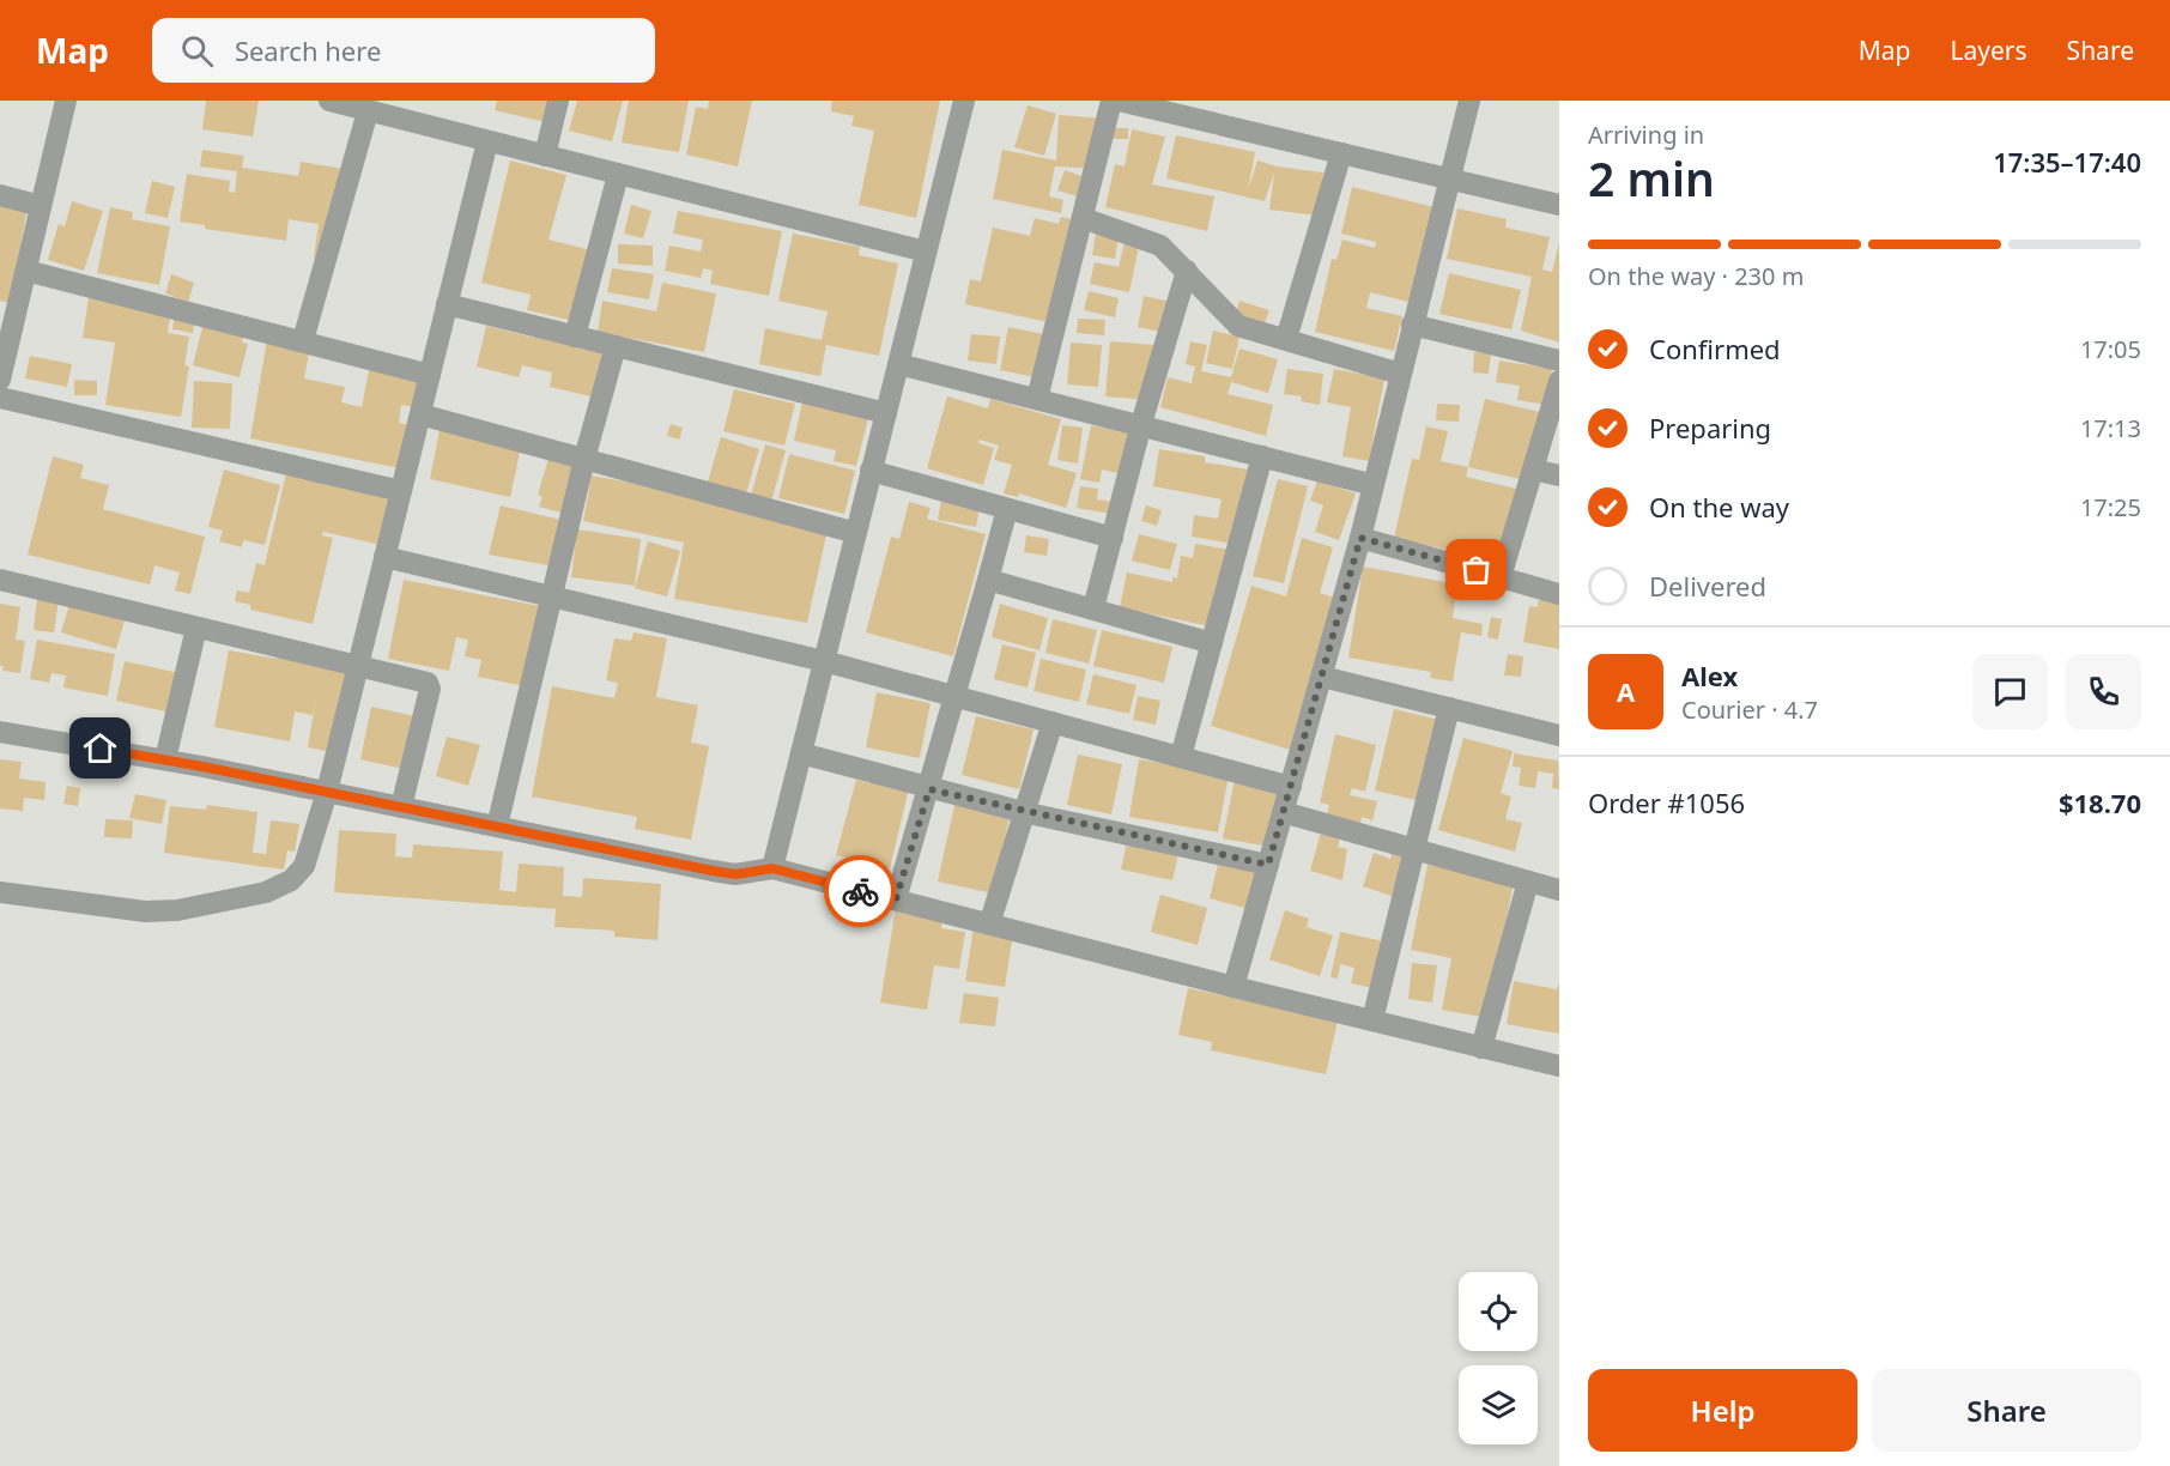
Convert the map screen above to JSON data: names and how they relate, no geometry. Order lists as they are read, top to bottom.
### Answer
{
  "page": {
    "header": "Map",
    "search": "Search here",
    "nav": ["Map", "Layers", "Share"],
    "heading": ["2 min", "Arriving in", "17:35–17:40"],
    "panel": [
      "Alex",
      "Courier · 4.7",
      "Order #1056",
      "$18.70"
    ],
    "bar": "On the way · 230 m",
    "list": [
      ["Confirmed", "17:05"],
      ["Preparing", "17:13"],
      ["On the way", "17:25"],
      "Delivered"
    ],
    "round": "A",
    "buttons": ["Help", "Share"]
  }
}
